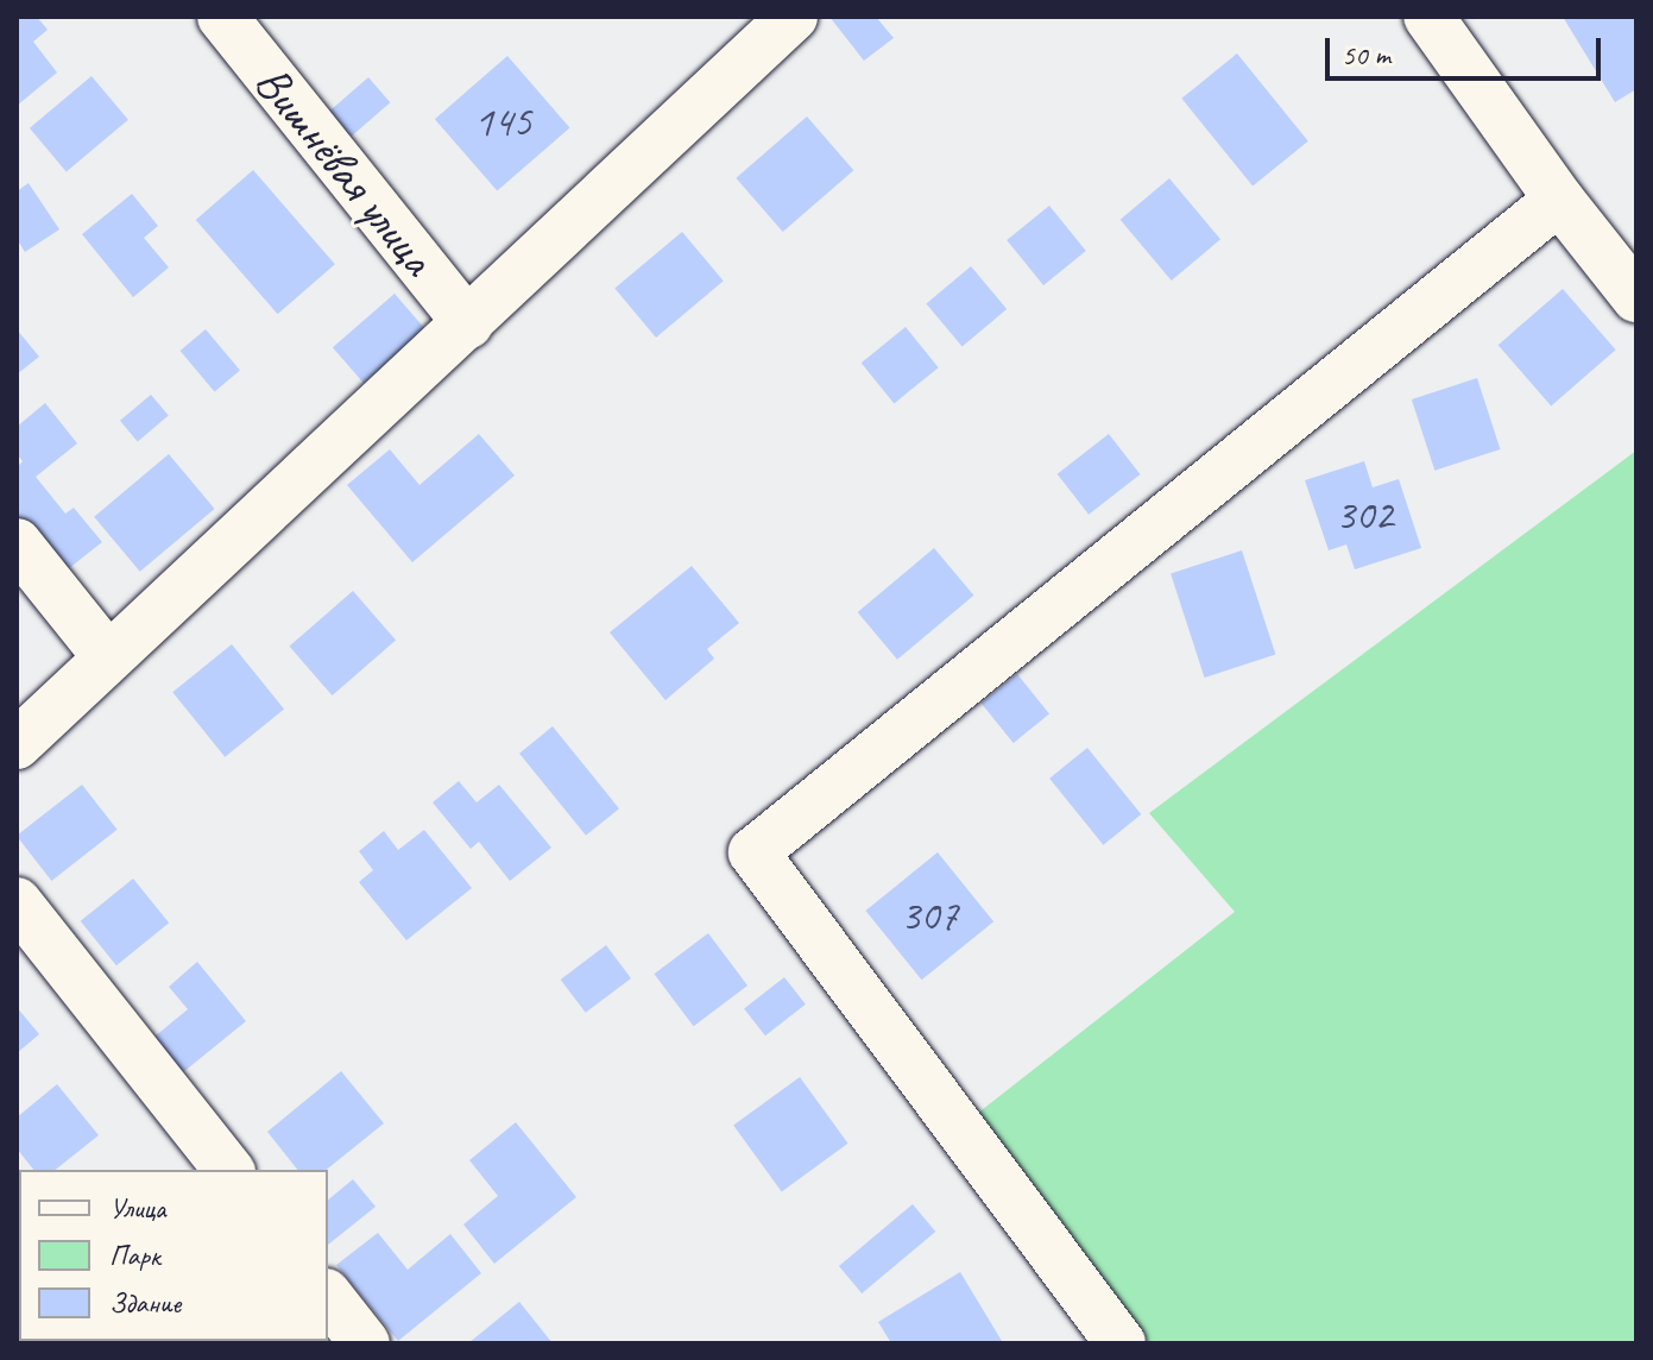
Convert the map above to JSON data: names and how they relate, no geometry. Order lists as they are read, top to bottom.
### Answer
{
  "streets": {
    "street": ["Вишнёвая улица"]
  },
  "house_numbers": ["145", "302", "307"],
  "legend": ["Улица", "Парк", "Здание"],
  "scale_bar": "50 m"
}
